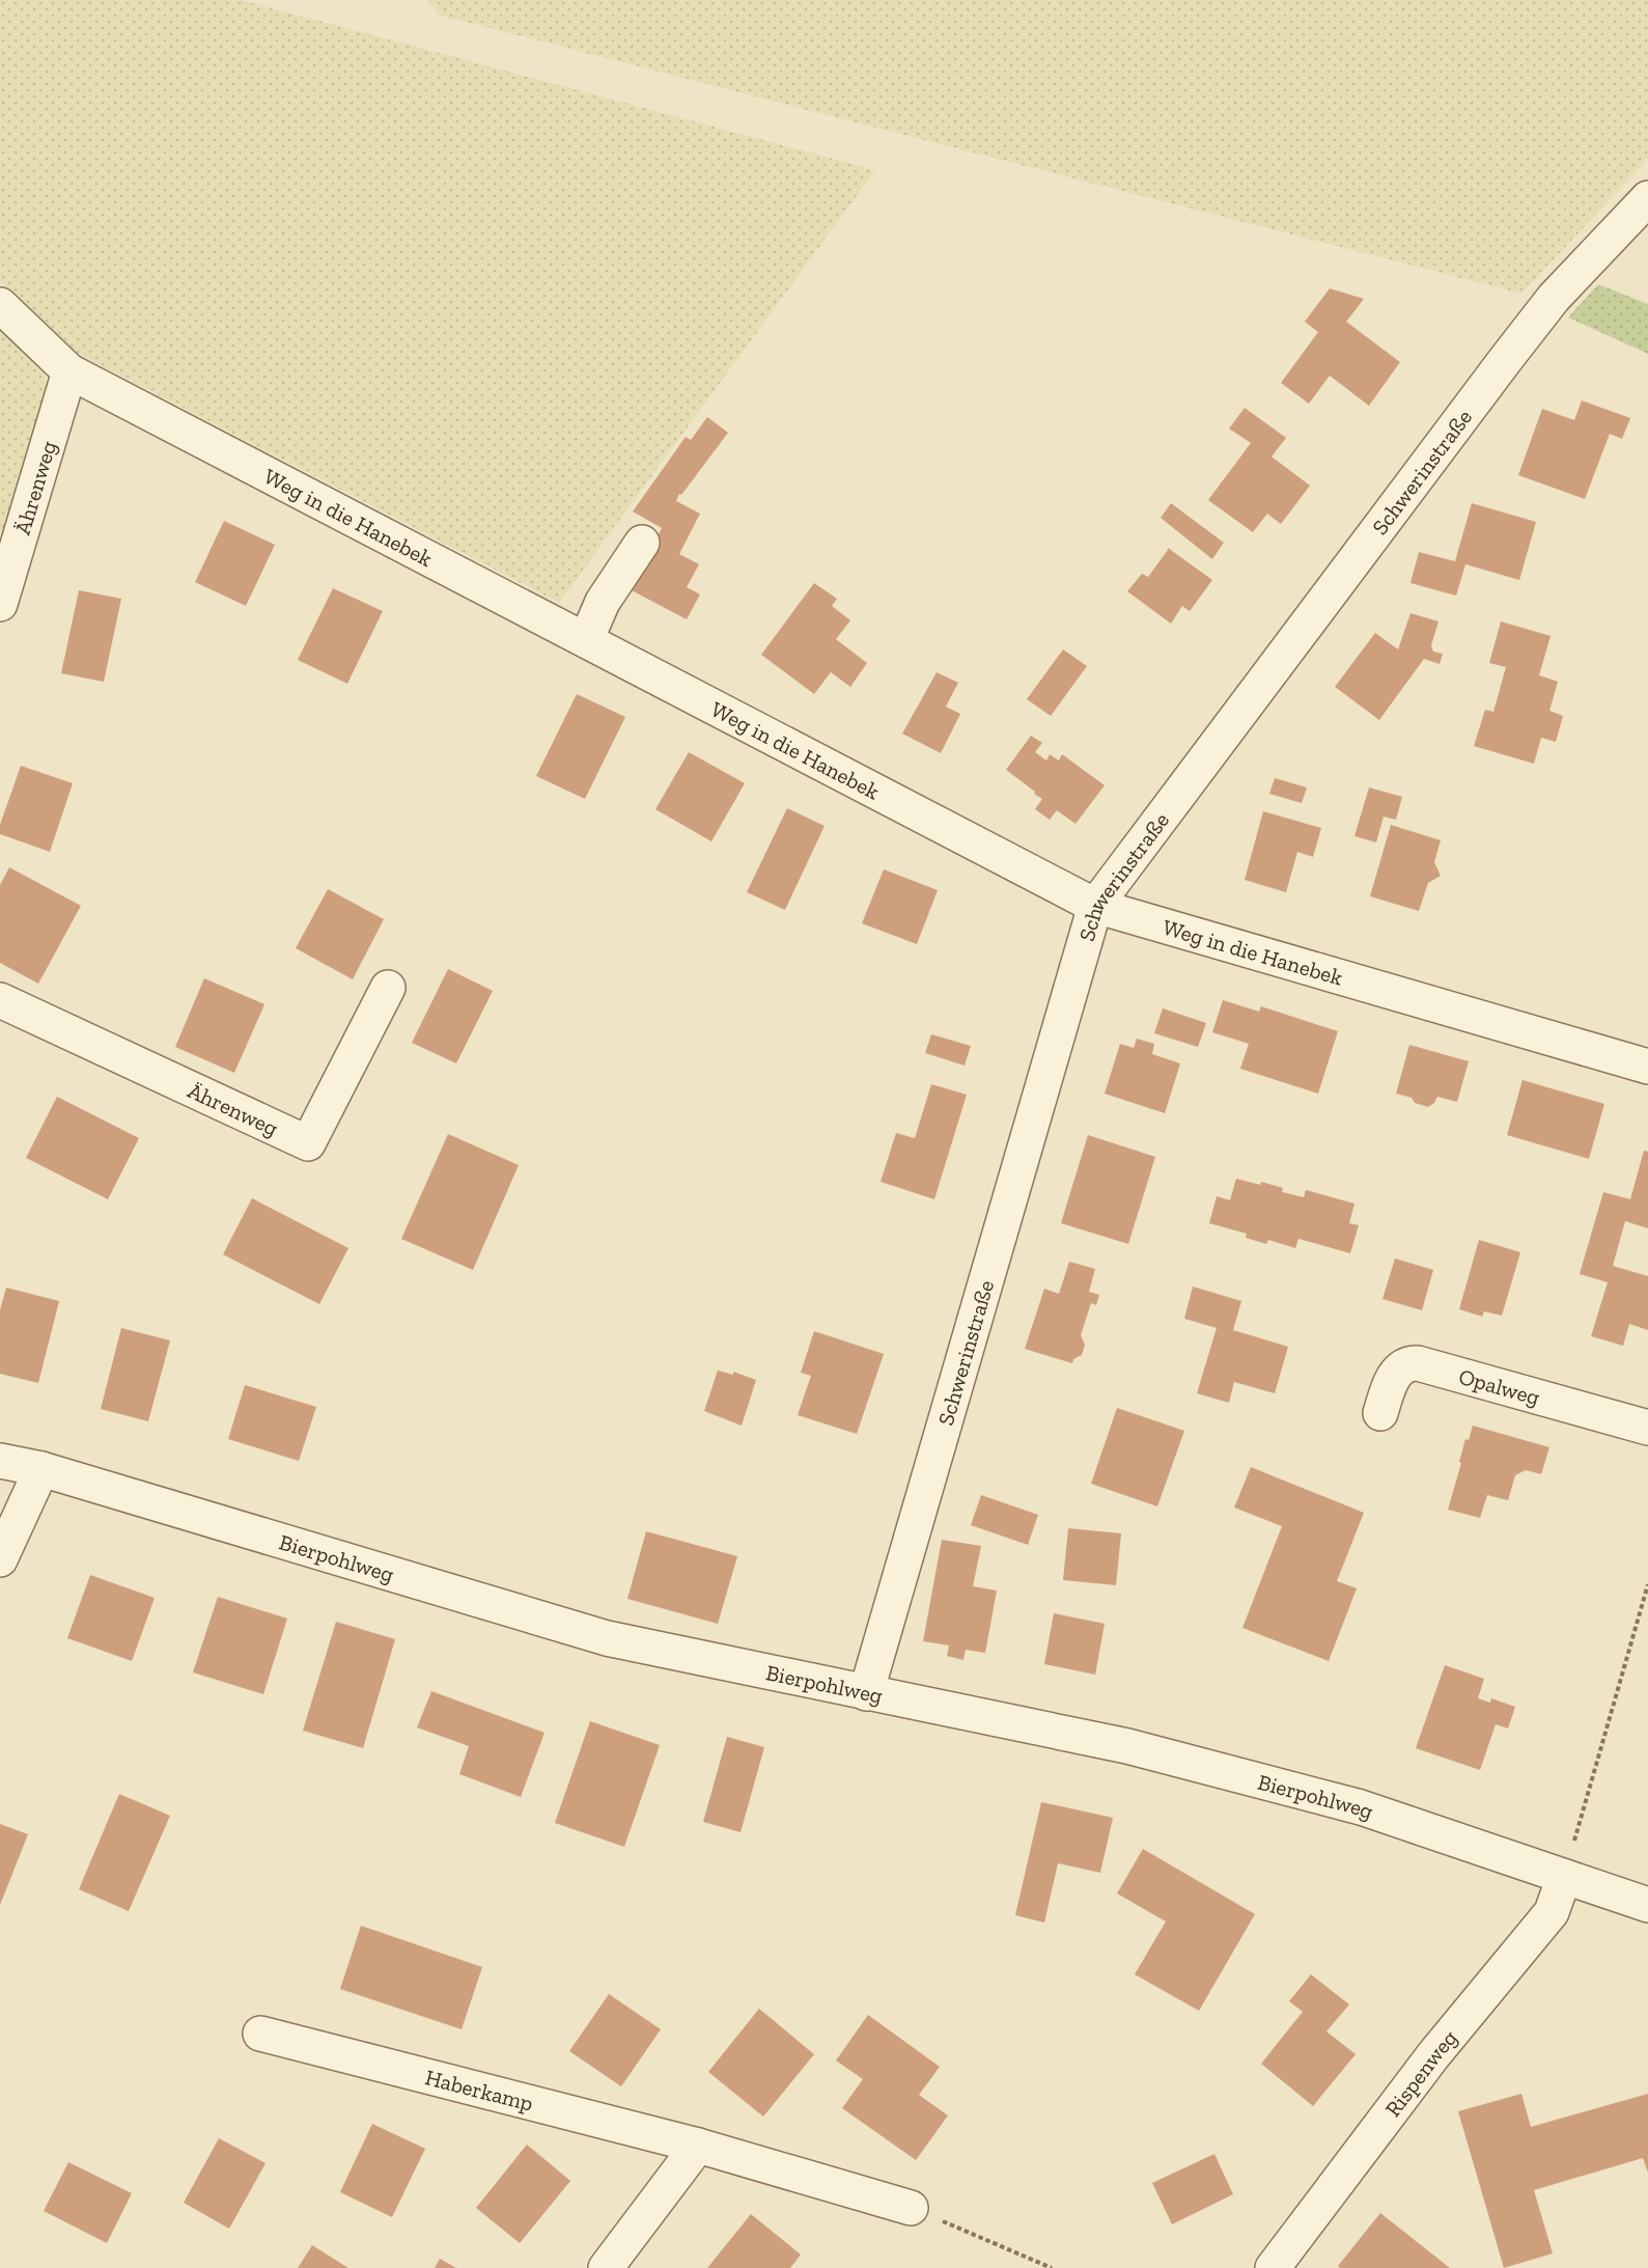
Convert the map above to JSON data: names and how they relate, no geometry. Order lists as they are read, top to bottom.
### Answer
{
  "streets": {
    "street": [
      "Schwerinstraße",
      "Ährenweg",
      "Weg in die Hanebek",
      "Opalweg",
      "Bierpohlweg",
      "Rispenweg",
      "Haberkamp"
    ]
  },
  "crossings": [
    ["Schwerinstraße", "Weg in die Hanebek"],
    ["Schwerinstraße", "Bierpohlweg"],
    ["Ährenweg", "Weg in die Hanebek"],
    ["Bierpohlweg", "Rispenweg"]
  ]
}
